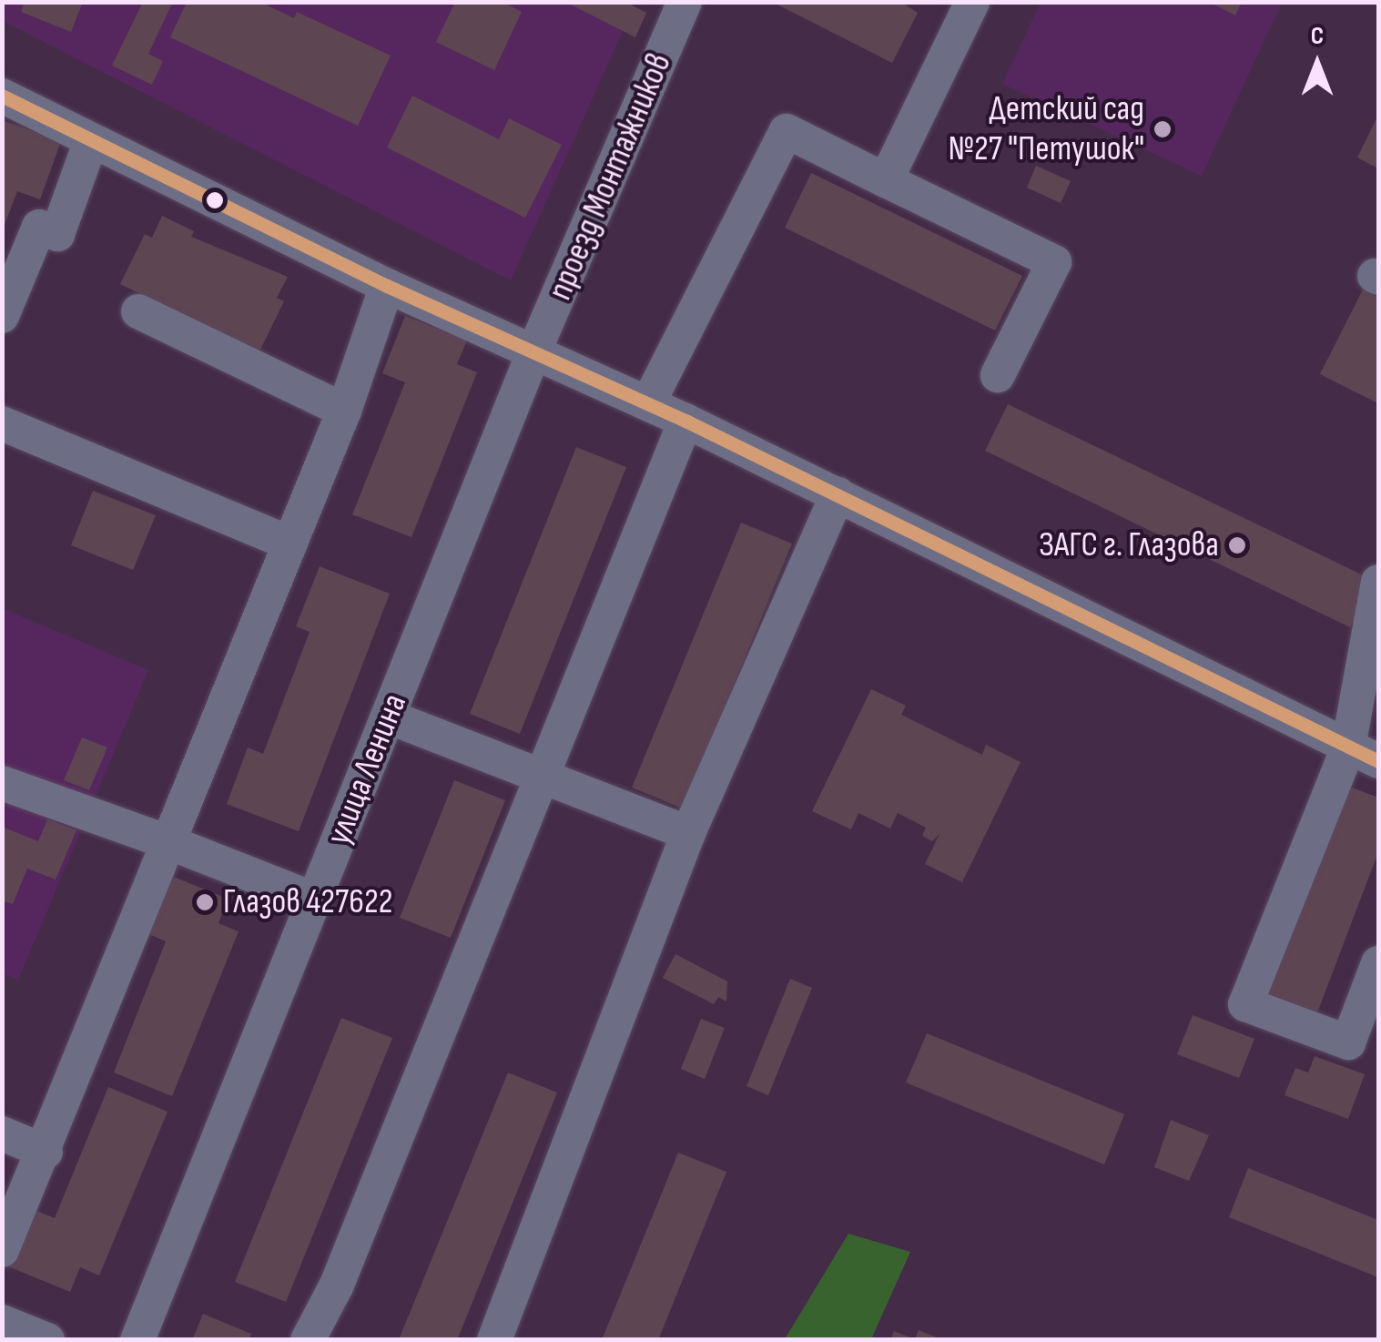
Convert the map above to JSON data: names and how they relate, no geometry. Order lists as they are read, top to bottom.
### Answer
{
  "streets": {
    "street": ["проезд Монтажников", "улица Ленина"]
  },
  "crossings": [
    ["проезд Монтажников", "улица Ленина"]
  ],
  "places": ["Детский сад №27 \"Петушок\"", "ЗАГС г. Глазова", "Глазов 427622"],
  "north": "top"
}
